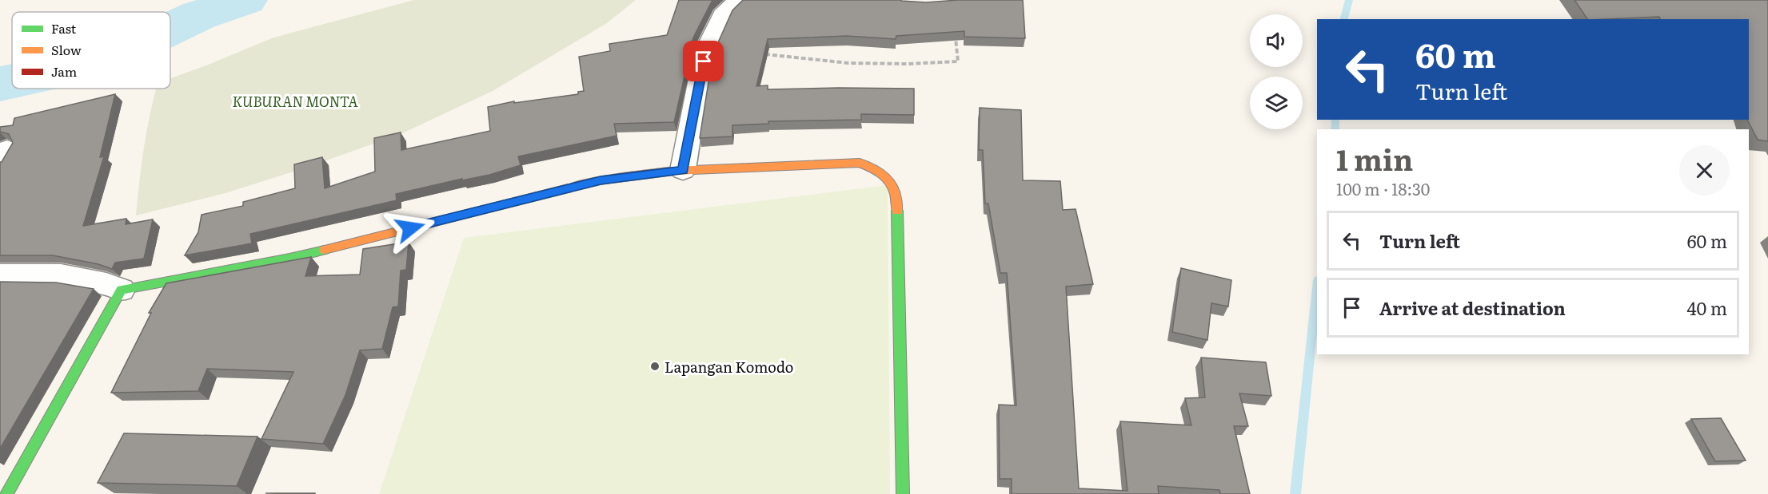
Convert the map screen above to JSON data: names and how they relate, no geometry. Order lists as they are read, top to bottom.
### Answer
{
  "parks": ["KUBURAN MONTA"],
  "places": ["Lapangan Komodo"],
  "legend": ["Fast", "Slow", "Jam"],
  "page": {
    "turn": ["60 m", "Turn left"],
    "heading": ["1 min", "100 m · 18:30"],
    "list": [
      {
        "name": "Turn left",
        "value": "60 m"
      },
      {
        "name": "Arrive at destination",
        "value": "40 m"
      }
    ]
  }
}
